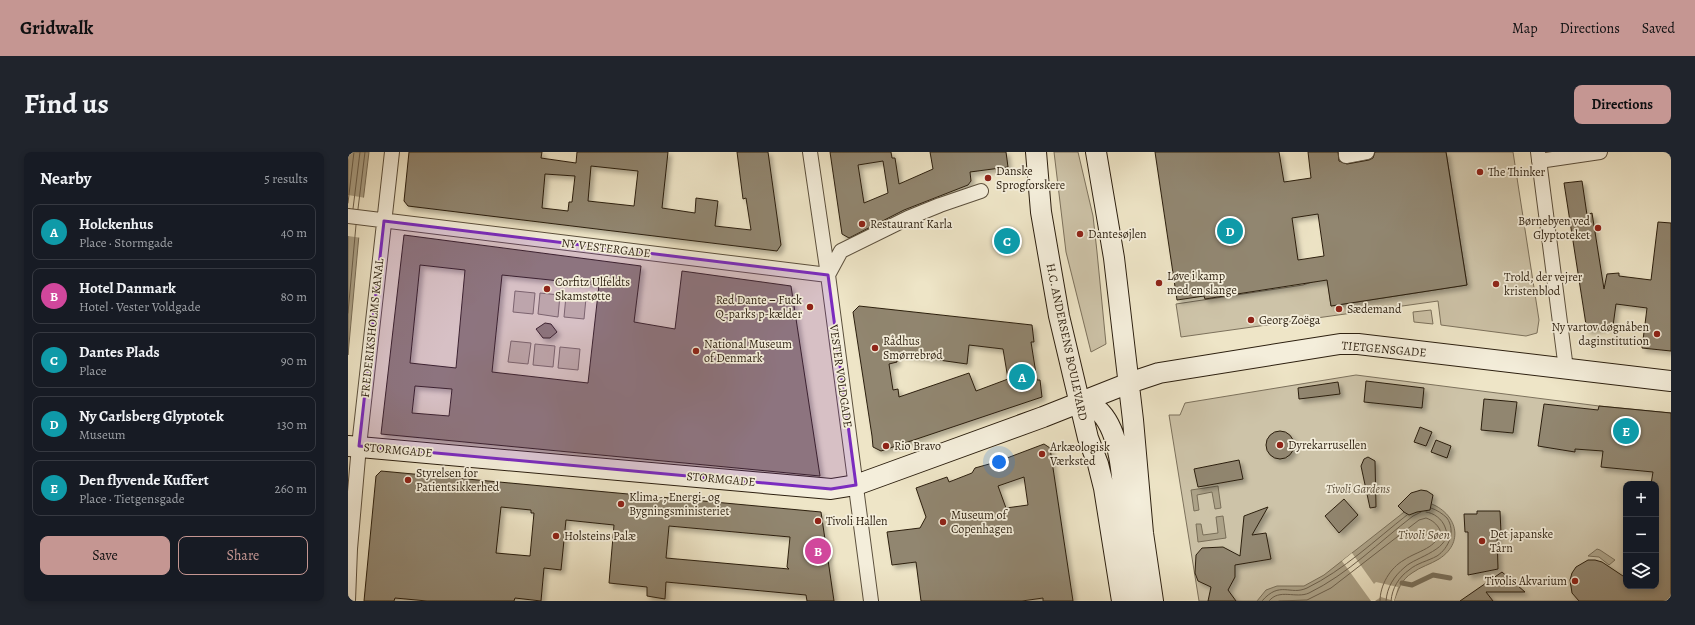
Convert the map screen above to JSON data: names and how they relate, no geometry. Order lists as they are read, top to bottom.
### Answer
{
  "streets": {
    "street": [
      "NY VESTERGADE",
      "FREDERIKSHOLMS KANAL",
      "H.C. ANDERSENS BOULEVARD",
      "TIETGENSGADE",
      "VESTER VOLDGADE",
      "STORMGADE"
    ]
  },
  "crossings": [
    ["NY VESTERGADE", "FREDERIKSHOLMS KANAL"],
    ["NY VESTERGADE", "VESTER VOLDGADE"],
    ["FREDERIKSHOLMS KANAL", "STORMGADE"],
    ["H.C. ANDERSENS BOULEVARD", "TIETGENSGADE"],
    ["H.C. ANDERSENS BOULEVARD", "STORMGADE"],
    ["TIETGENSGADE", "STORMGADE"],
    ["VESTER VOLDGADE", "STORMGADE"]
  ],
  "water": ["Tivoli Søen"],
  "parks": ["Tivoli Gardens"],
  "places": [
    "The Thinker",
    "Danske Sprogforskere",
    "Restaurant Karla",
    "Børnebyen ved Glyptoteket",
    "Dantesøjlen",
    "Løve i kamp med en slange",
    "Trold, der vejrer kristenblod",
    "Corfitz Ulfeldts Skamstøtte",
    "Red Dante – Fuck Q-parks p-kælder",
    "Sædemand",
    "Georg Zoëga",
    "Ny vartov døgnåben daginstitution",
    "Rådhus Smørrebrød",
    "National Museum of Denmark",
    "Dyrekarrusellen",
    "Rio Bravo",
    "Arkæologisk Værksted",
    "Styrelsen for Patientsikkerhed",
    "Klima-, Energi- og Bygningsministeriet",
    "Tivoli Hallen",
    "Museum of Copenhagen",
    "Holsteins Palæ",
    "Det japanske Tårn",
    "Tivolis Akvarium"
  ],
  "page": {
    "header": "Gridwalk",
    "nav": ["Map", "Directions", "Saved"],
    "title": "Find us",
    "buttons": [
      "Directions",
      ["Save", "Share"]
    ],
    "heading": ["Nearby", "5 results"],
    "list": [
      {
        "mark": "A",
        "name": "Holckenhus",
        "note": "Place · Stormgade",
        "value": "40 m"
      },
      {
        "mark": "B",
        "name": "Hotel Danmark",
        "note": "Hotel · Vester Voldgade",
        "value": "80 m"
      },
      {
        "mark": "C",
        "name": "Dantes Plads",
        "note": "Place",
        "value": "90 m"
      },
      {
        "mark": "D",
        "name": "Ny Carlsberg Glyptotek",
        "note": "Museum",
        "value": "130 m"
      },
      {
        "mark": "E",
        "name": "Den flyvende Kuffert",
        "note": "Place · Tietgensgade",
        "value": "260 m"
      }
    ],
    "pins": [
      "D",
      "C",
      "A",
      "E",
      "B"
    ],
    "map_buttons": ["+", "−"]
  }
}
